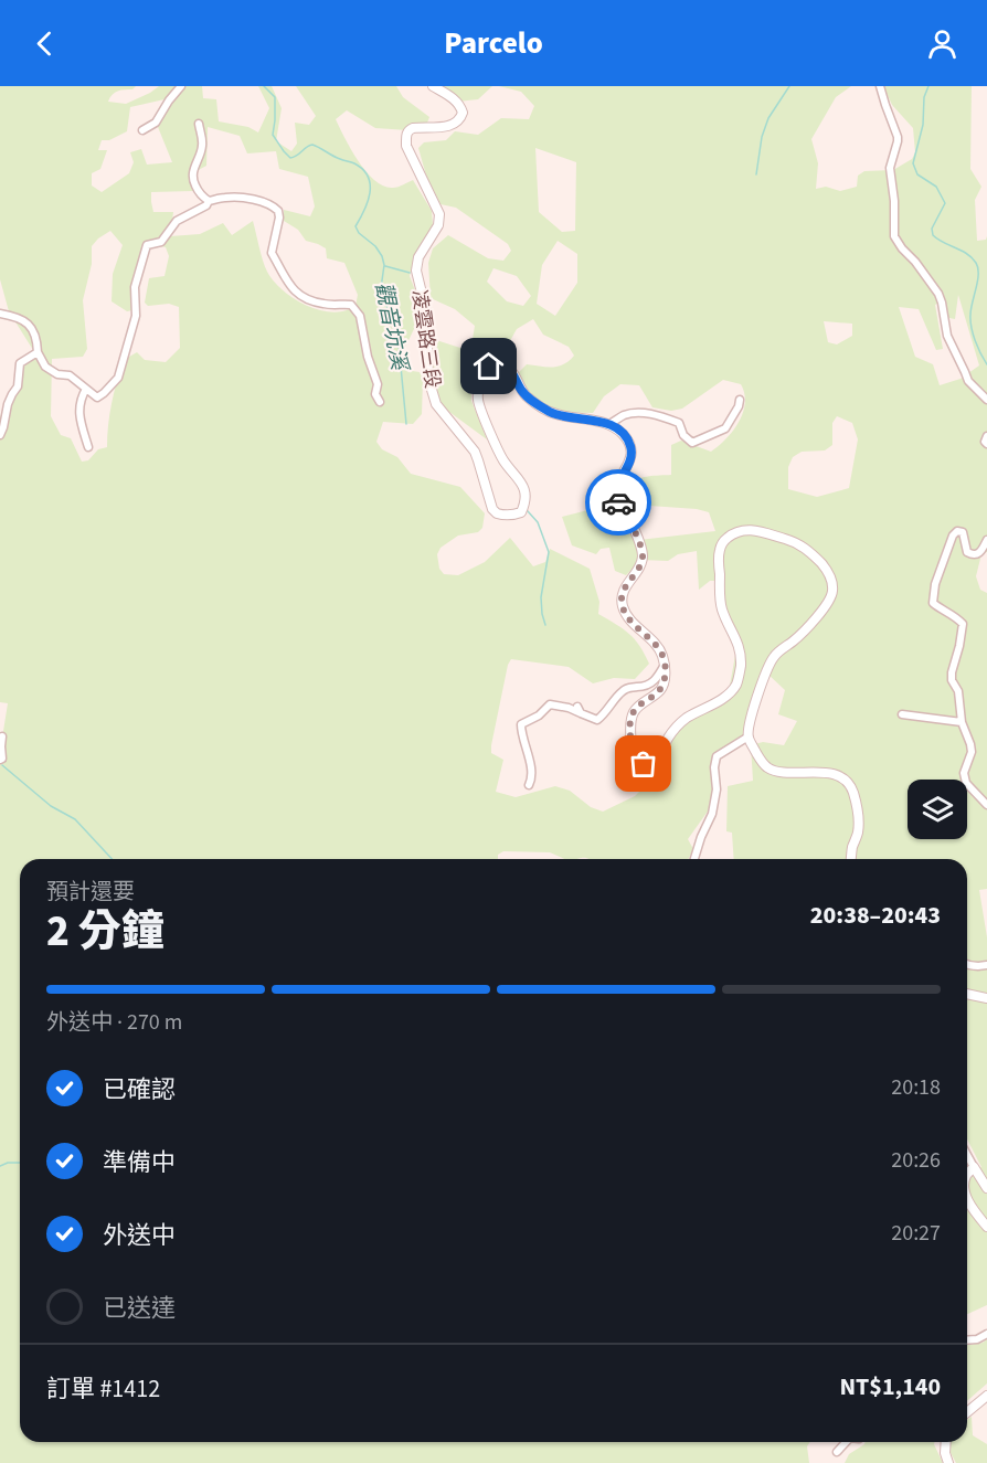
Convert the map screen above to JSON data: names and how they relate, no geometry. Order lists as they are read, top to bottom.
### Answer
{
  "streets": {
    "street": ["凌雲路三段"]
  },
  "water": ["觀音坑溪"],
  "page": {
    "header": "Parcelo",
    "heading": ["2 分鐘", "預計還要", "20:38–20:43"],
    "panel": ["訂單 #1412", "NT$1,140"],
    "bar": "外送中 · 270 m",
    "list": [
      ["已確認", "20:18"],
      ["準備中", "20:26"],
      ["外送中", "20:27"],
      "已送達"
    ]
  }
}
